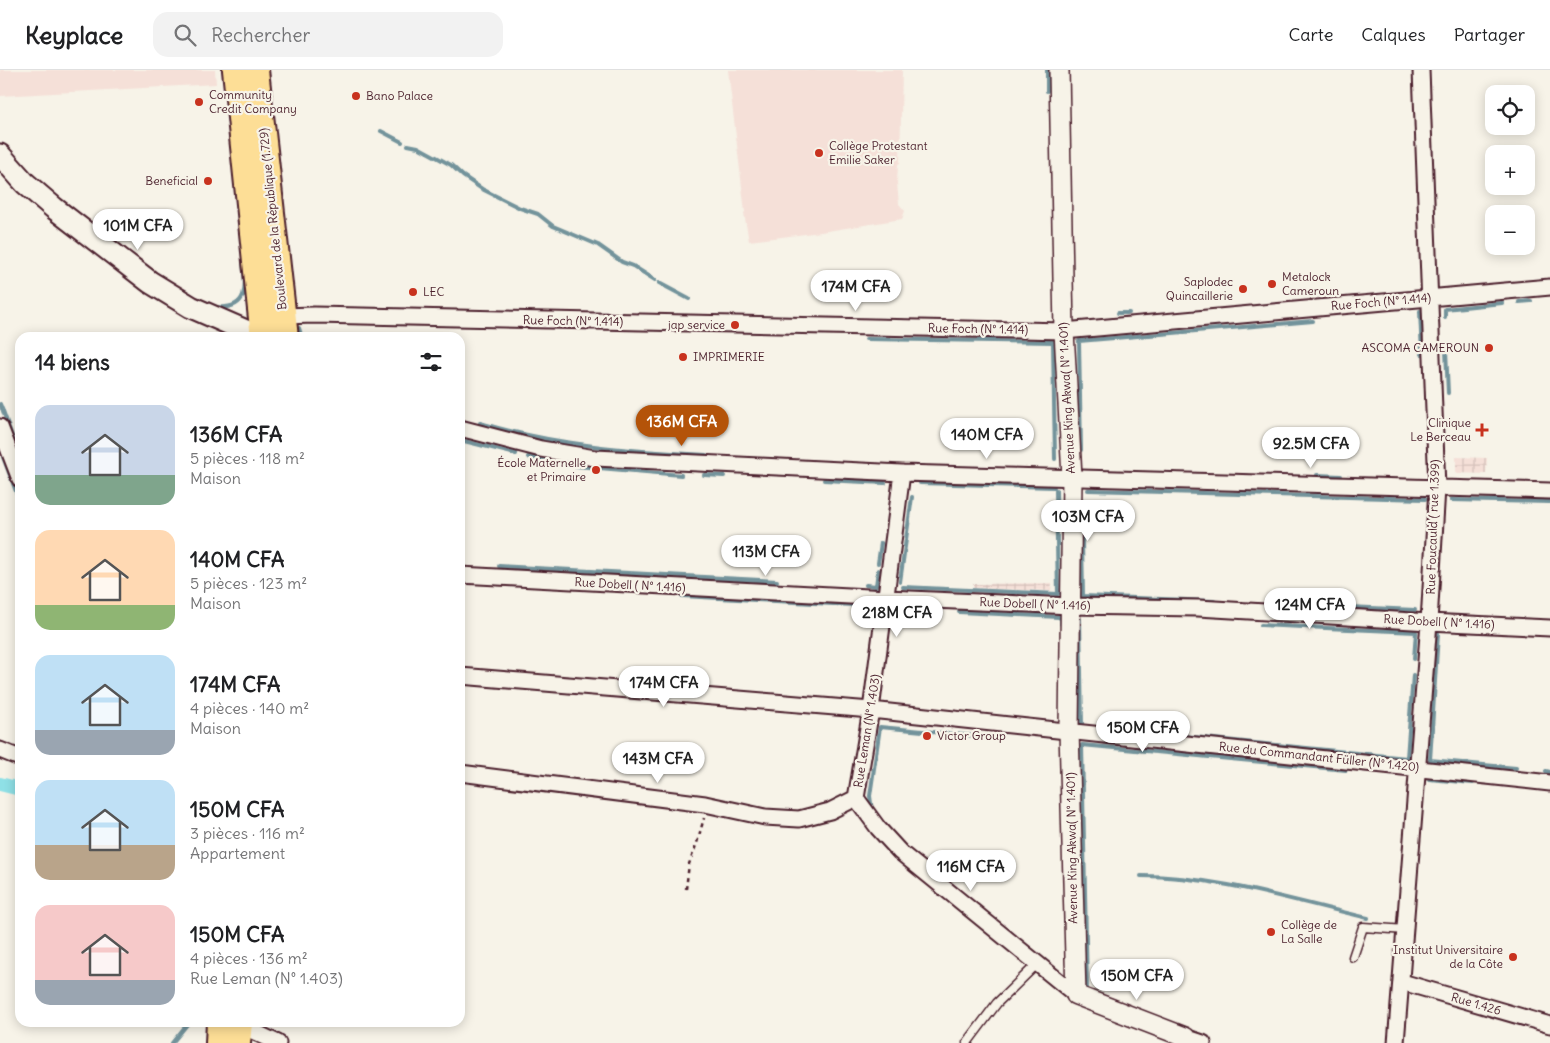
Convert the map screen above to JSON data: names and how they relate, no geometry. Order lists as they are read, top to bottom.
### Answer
{
  "streets": {
    "main road": ["Boulevard de la République (1.729)"],
    "street": [
      "Rue Foch (N° 1.414)",
      "Avenue King Akwa( N° 1.401)",
      "Rue Foucauld ( rue 1.399)",
      "Rue Dobell ( N° 1.416)",
      "Rue Leman (N° 1.403)",
      "Rue du Commandant Füller (N° 1.420)",
      "Rue 1.426"
    ]
  },
  "crossings": [
    ["Rue Foch (N° 1.414)", "Avenue King Akwa( N° 1.401)"],
    ["Rue Foch (N° 1.414)", "Rue Foucauld ( rue 1.399)"],
    ["Avenue King Akwa( N° 1.401)", "Rue Dobell ( N° 1.416)"],
    ["Avenue King Akwa( N° 1.401)", "Rue Leman (N° 1.403)"],
    ["Avenue King Akwa( N° 1.401)", "Rue du Commandant Füller (N° 1.420)"],
    ["Rue Foucauld ( rue 1.399)", "Rue Dobell ( N° 1.416)"],
    ["Rue Foucauld ( rue 1.399)", "Rue du Commandant Füller (N° 1.420)"],
    ["Rue Foucauld ( rue 1.399)", "Rue 1.426"],
    ["Rue Dobell ( N° 1.416)", "Rue Leman (N° 1.403)"],
    ["Rue Leman (N° 1.403)", "Rue du Commandant Füller (N° 1.420)"]
  ],
  "places": {
    "other": [
      "Bano Palace",
      "Community Credit Company",
      "Collège Protestant Emilie Saker",
      "Beneficial",
      "Metalock Cameroun",
      "Saplodec Quincaillerie",
      "LEC",
      "jap service",
      "ASCOMA CAMEROUN",
      "IMPRIMERIE",
      "École Maternelle et Primaire",
      "Victor Group",
      "Collège de La Salle",
      "Institut Universitaire de la Côte"
    ],
    "health": ["Clinique Le Berceau"]
  },
  "page": {
    "header": "Keyplace",
    "search": "Rechercher",
    "nav": ["Carte", "Calques", "Partager"],
    "map_buttons": ["+", "−"],
    "price": [
      "101M CFA",
      "174M CFA",
      "136M CFA",
      "140M CFA",
      "92.5M CFA",
      "103M CFA",
      "113M CFA",
      "124M CFA",
      "218M CFA",
      "174M CFA",
      "150M CFA",
      "143M CFA",
      "116M CFA",
      "150M CFA"
    ],
    "heading": "14 biens",
    "list": [
      {
        "name": "136M CFA",
        "note": "5 pièces · 118 m² · Maison"
      },
      {
        "name": "140M CFA",
        "note": "5 pièces · 123 m² · Maison"
      },
      {
        "name": "174M CFA",
        "note": "4 pièces · 140 m² · Maison"
      },
      {
        "name": "150M CFA",
        "note": "3 pièces · 116 m² · Appartement"
      },
      {
        "name": "150M CFA",
        "note": "4 pièces · 136 m² · Rue Leman (N° 1.403)"
      }
    ]
  }
}
